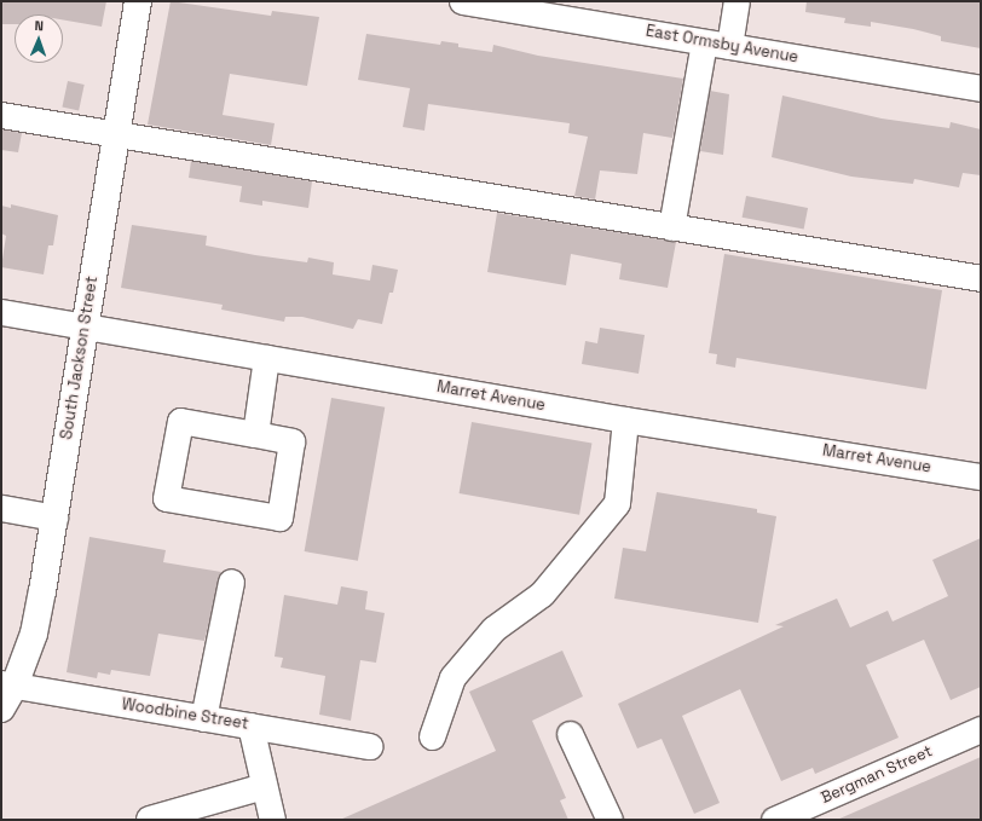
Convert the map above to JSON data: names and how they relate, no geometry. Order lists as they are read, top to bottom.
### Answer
{
  "streets": {
    "main road": ["South Jackson Street"],
    "street": [
      "East Ormsby Avenue",
      "Marret Avenue",
      "Woodbine Street",
      "Bergman Street"
    ]
  },
  "crossings": [
    ["South Jackson Street", "Marret Avenue"],
    ["South Jackson Street", "Woodbine Street"]
  ],
  "north": "top"
}
